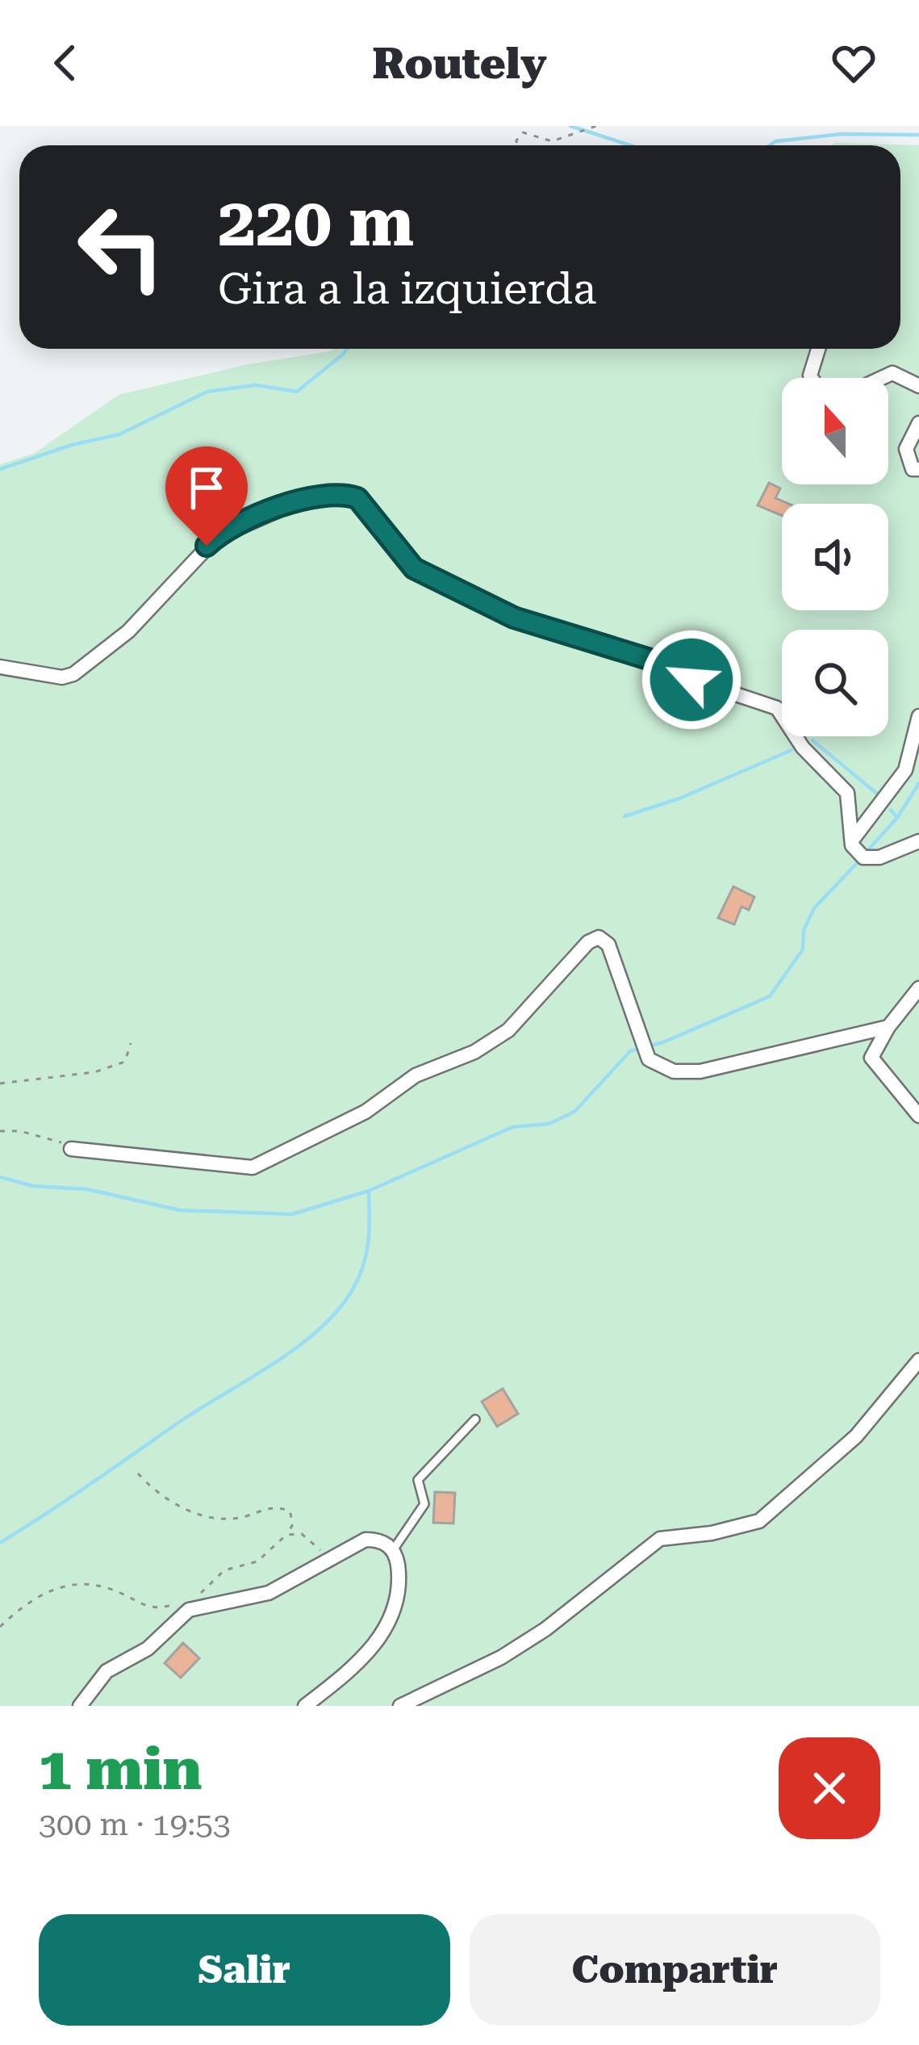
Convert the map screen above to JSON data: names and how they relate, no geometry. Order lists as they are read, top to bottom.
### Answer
{
  "north": "top",
  "page": {
    "header": "Routely",
    "turn": ["220 m", "Gira a la izquierda"],
    "heading": ["1 min", "300 m · 19:53"],
    "buttons": ["Salir", "Compartir"]
  }
}
